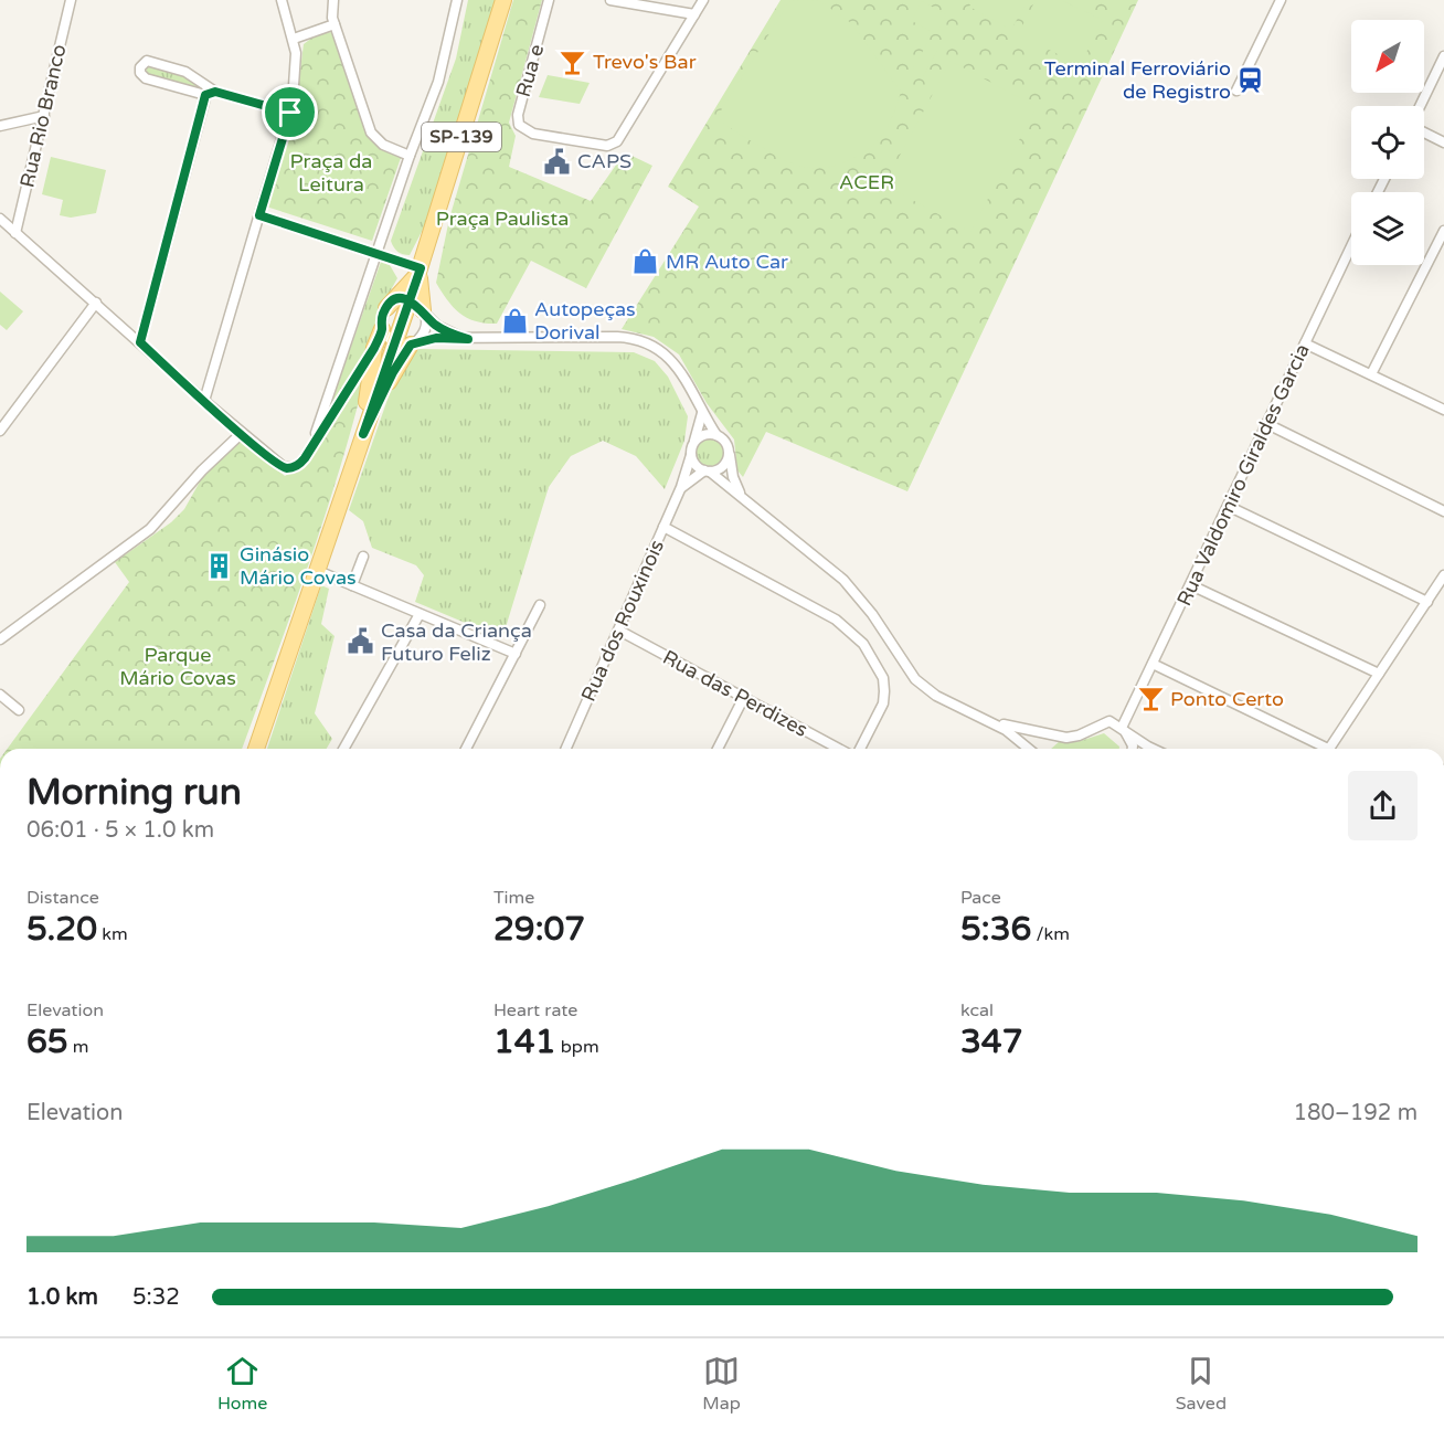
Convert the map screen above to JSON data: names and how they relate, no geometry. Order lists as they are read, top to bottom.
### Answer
{
  "streets": {
    "main road": ["SP-139"],
    "street": [
      "Rua e",
      "Rua Rio Branco",
      "Rua Valdomiro Giraldes Garcia",
      "Rua dos Rouxinois",
      "Rua das Perdizes"
    ]
  },
  "crossings": [
    ["Rua dos Rouxinois", "Rua das Perdizes"]
  ],
  "parks": [
    "Praça da Leitura",
    "ACER",
    "Praça Paulista",
    "Parque Mário Covas"
  ],
  "places": {
    "bar": ["Trevo's Bar", "Ponto Certo"],
    "station": ["Terminal Ferroviário de Registro"],
    "public building": ["CAPS", "Casa da Criança Futuro Feliz"],
    "shop": ["MR Auto Car", "Autopeças Dorival"],
    "building": ["Ginásio Mário Covas"]
  },
  "north": "bottom left",
  "page": {
    "heading": ["Morning run", "06:01 · 5 × 1.0 km"],
    "stats": [
      ["Distance", "5.20 km"],
      ["Time", "29:07"],
      ["Pace", "5:36 /km"],
      ["Elevation", "65 m"],
      ["Heart rate", "141 bpm"],
      ["kcal", "347"]
    ],
    "chart": ["Elevation", "180–192 m"],
    "list": [
      {
        "name": "1.0 km",
        "note": "5:32"
      }
    ],
    "tabs": ["Home", "Map", "Saved"]
  }
}
